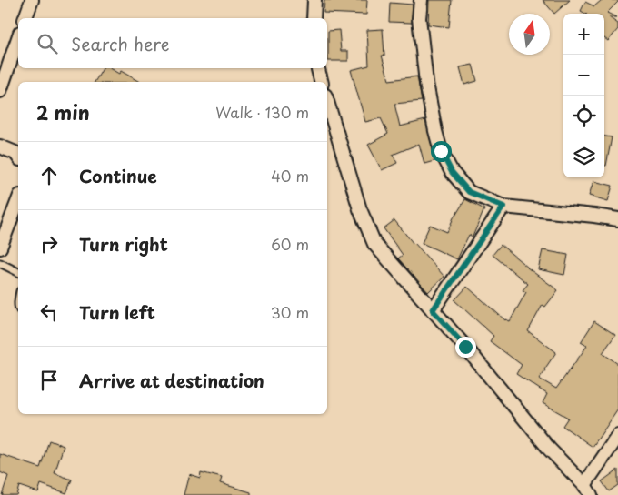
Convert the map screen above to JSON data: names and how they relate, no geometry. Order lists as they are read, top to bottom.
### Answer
{
  "north": "top",
  "page": {
    "map_buttons": ["+", "−"],
    "search": "Search here",
    "heading": ["2 min", "Walk · 130 m"],
    "list": [
      ["Continue", "40 m"],
      ["Turn right", "60 m"],
      ["Turn left", "30 m"],
      "Arrive at destination"
    ]
  }
}
